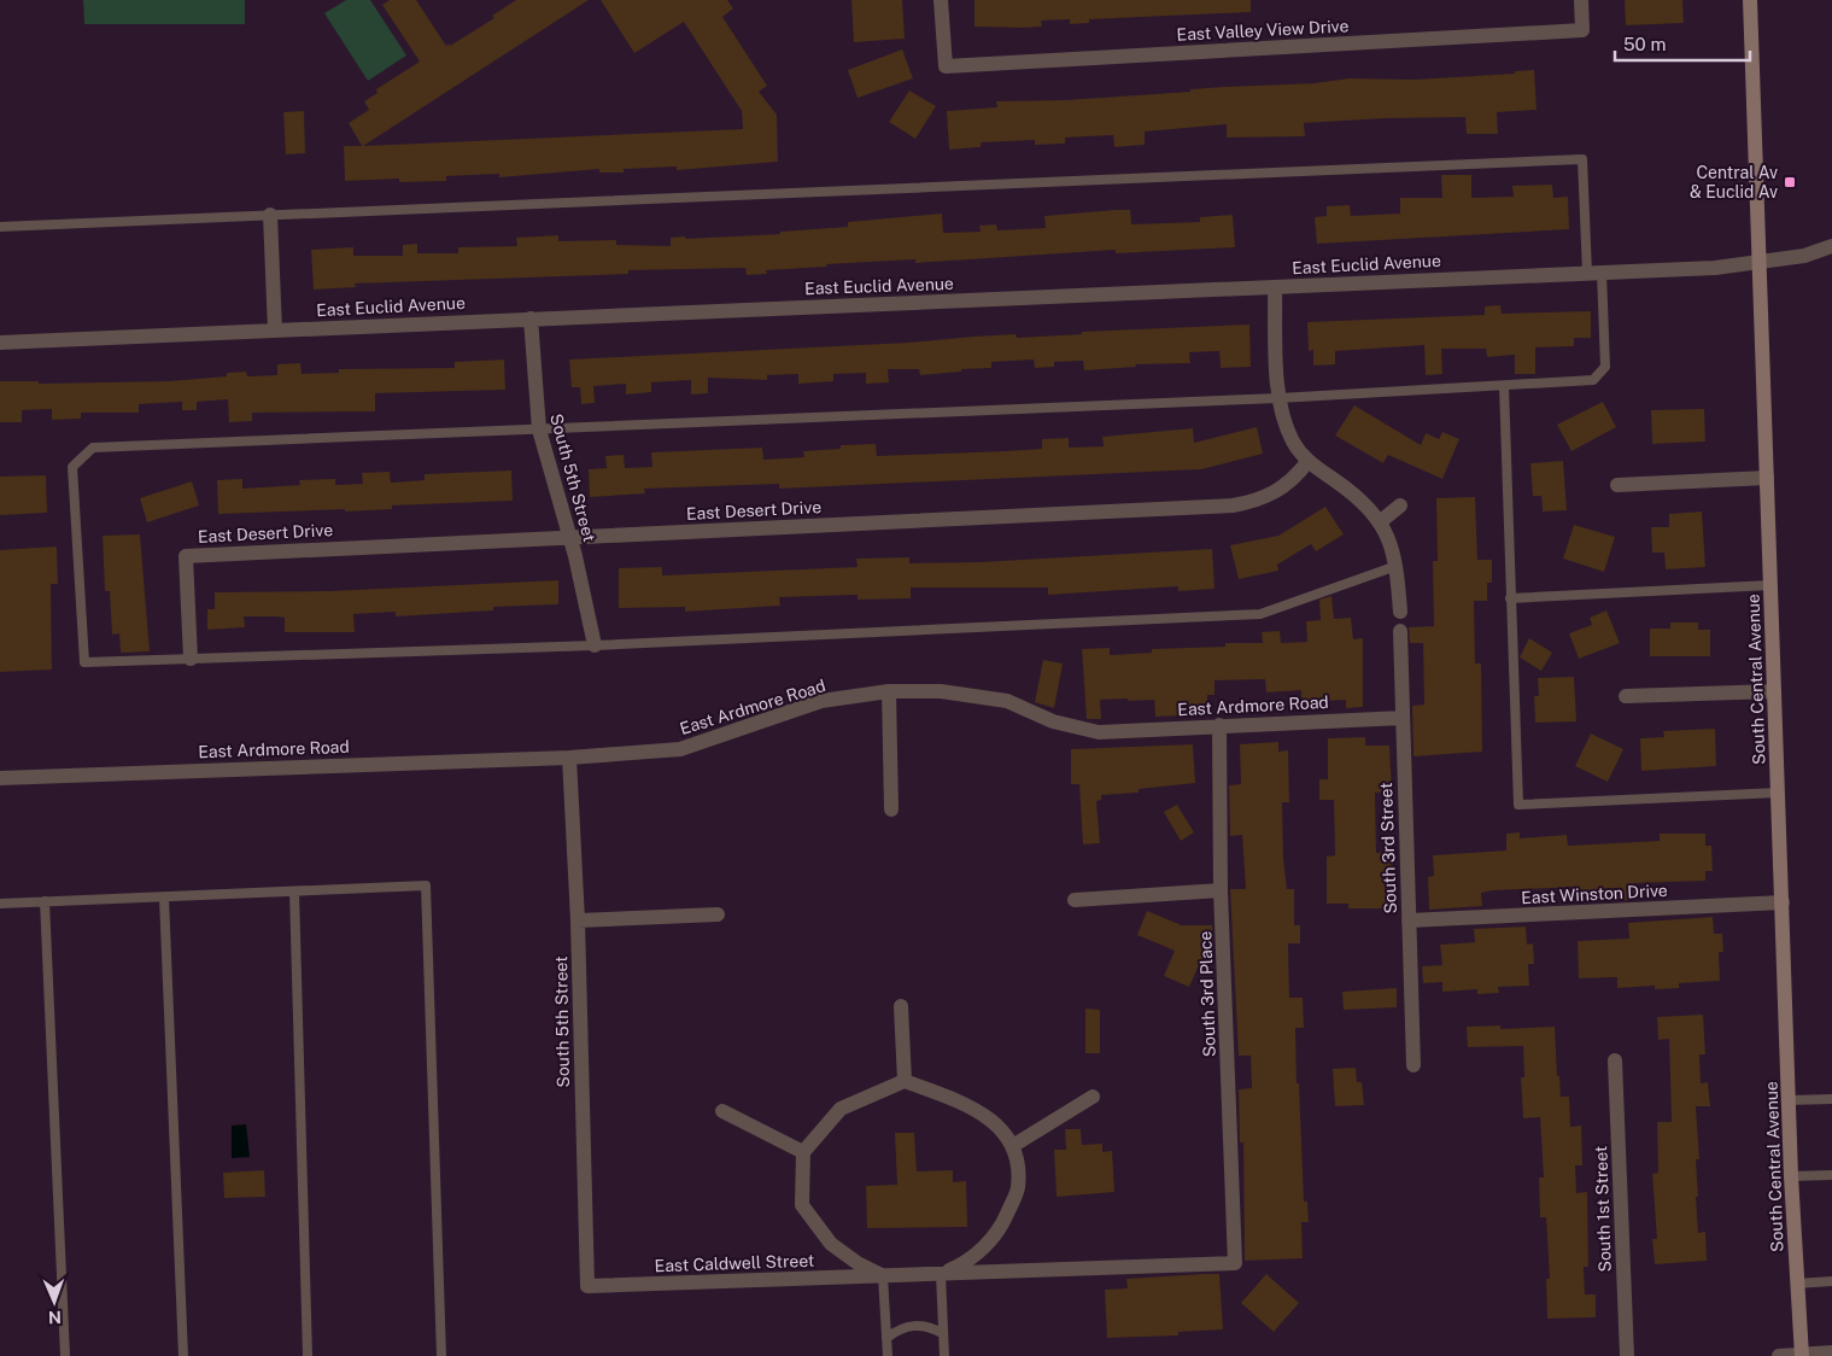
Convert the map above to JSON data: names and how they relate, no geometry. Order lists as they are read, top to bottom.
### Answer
{
  "streets": {
    "main road": ["South Central Avenue"],
    "street": [
      "East Valley View Drive",
      "East Euclid Avenue",
      "South 5th Street",
      "East Desert Drive",
      "East Ardmore Road",
      "South 3rd Street",
      "East Winston Drive",
      "South 3rd Place",
      "South 1st Street",
      "East Caldwell Street"
    ]
  },
  "crossings": [
    ["East Euclid Avenue", "South 5th Street"],
    ["East Euclid Avenue", "South Central Avenue"],
    ["South 5th Street", "East Desert Drive"],
    ["South 5th Street", "East Ardmore Road"],
    ["South 5th Street", "East Caldwell Street"],
    ["South Central Avenue", "East Winston Drive"],
    ["East Ardmore Road", "South 3rd Street"],
    ["East Ardmore Road", "South 3rd Place"],
    ["South 3rd Street", "East Winston Drive"],
    ["South 3rd Place", "East Caldwell Street"]
  ],
  "places": {
    "transit": ["Central Av & Euclid Av"]
  },
  "scale_bar": "50 m",
  "north": "bottom"
}
